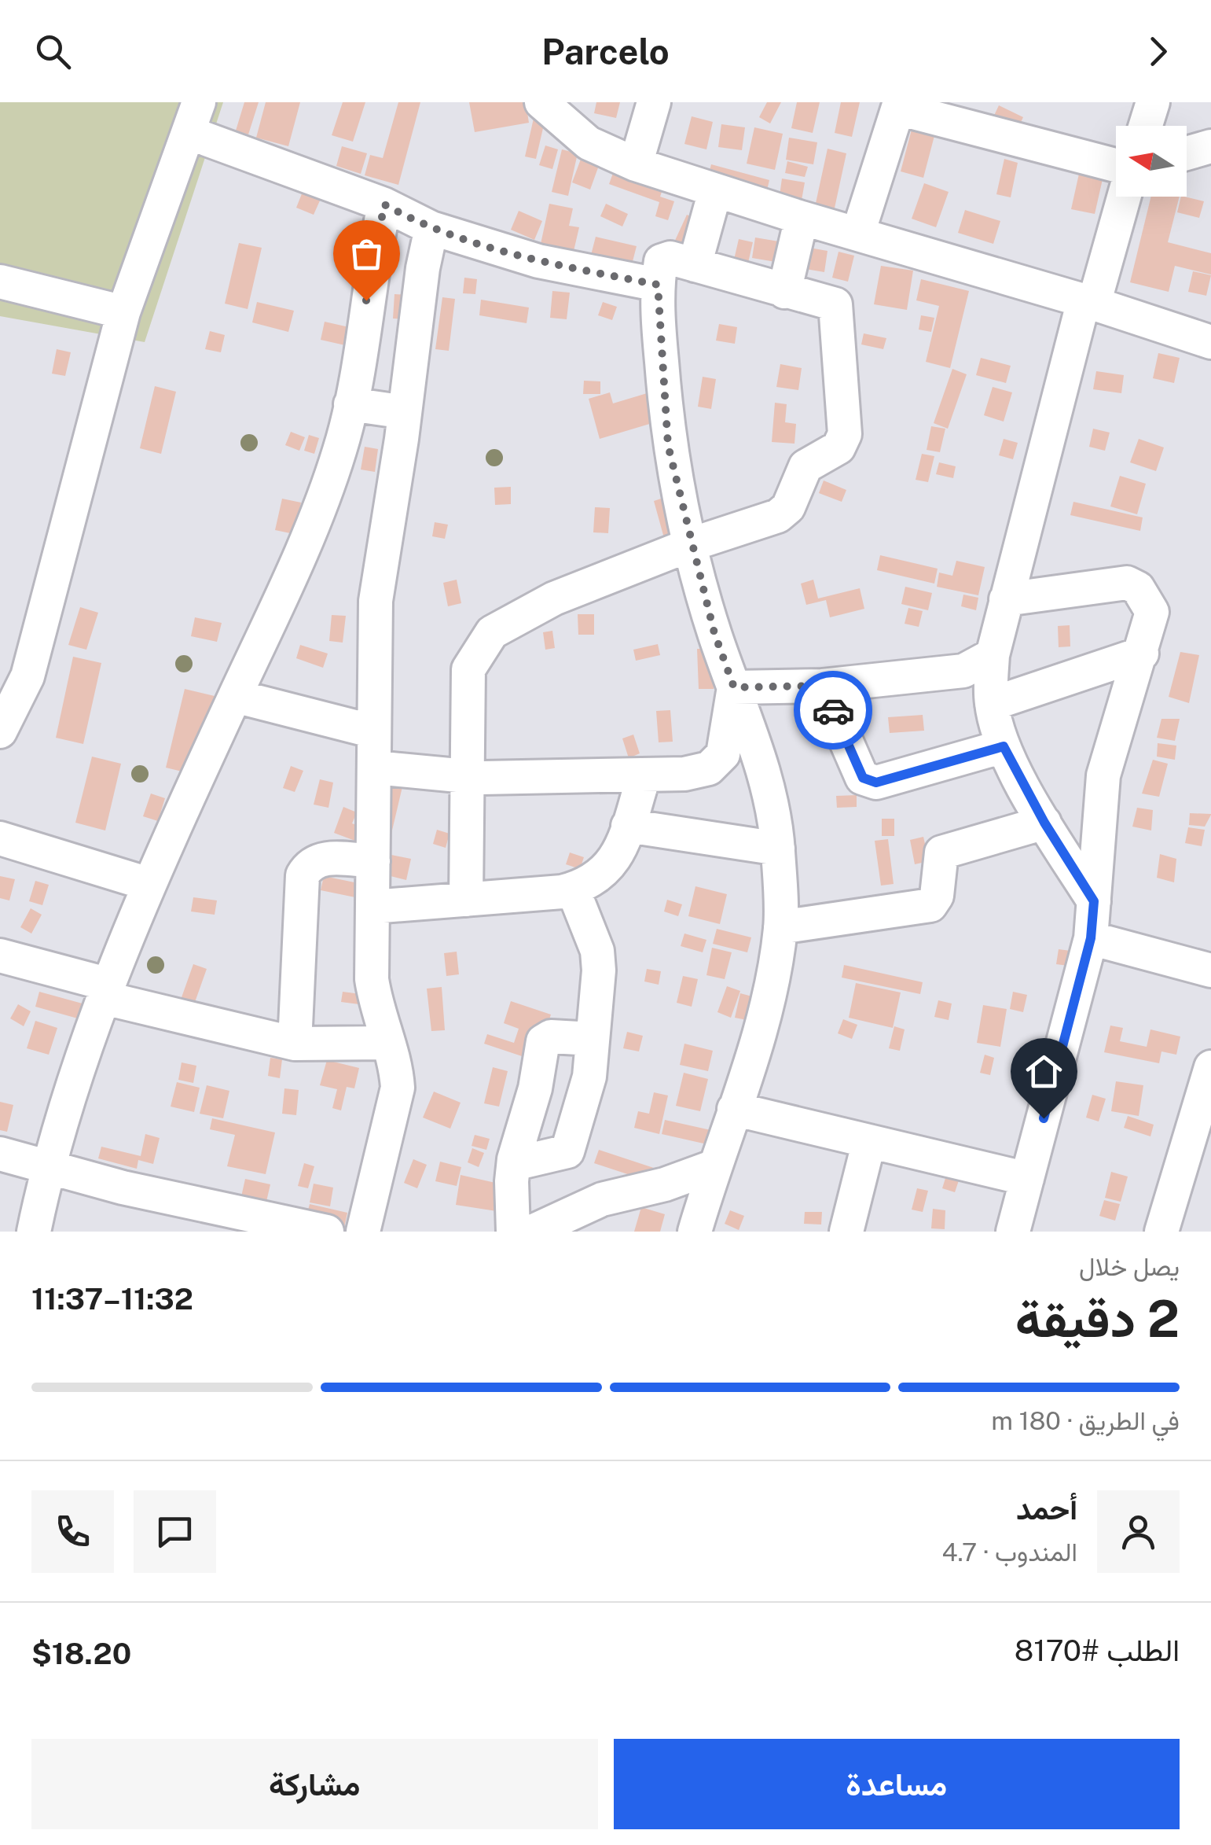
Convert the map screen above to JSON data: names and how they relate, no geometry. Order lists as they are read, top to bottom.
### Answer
{
  "north": "left",
  "page": {
    "header": "Parcelo",
    "heading": ["2 دقيقة", "يصل خلال", "11:32–11:37"],
    "panel": [
      "أحمد",
      "المندوب · 4.7",
      "الطلب #8170",
      "$18.20"
    ],
    "bar": "في الطريق · 180 m",
    "buttons": ["مساعدة", "مشاركة"]
  }
}
